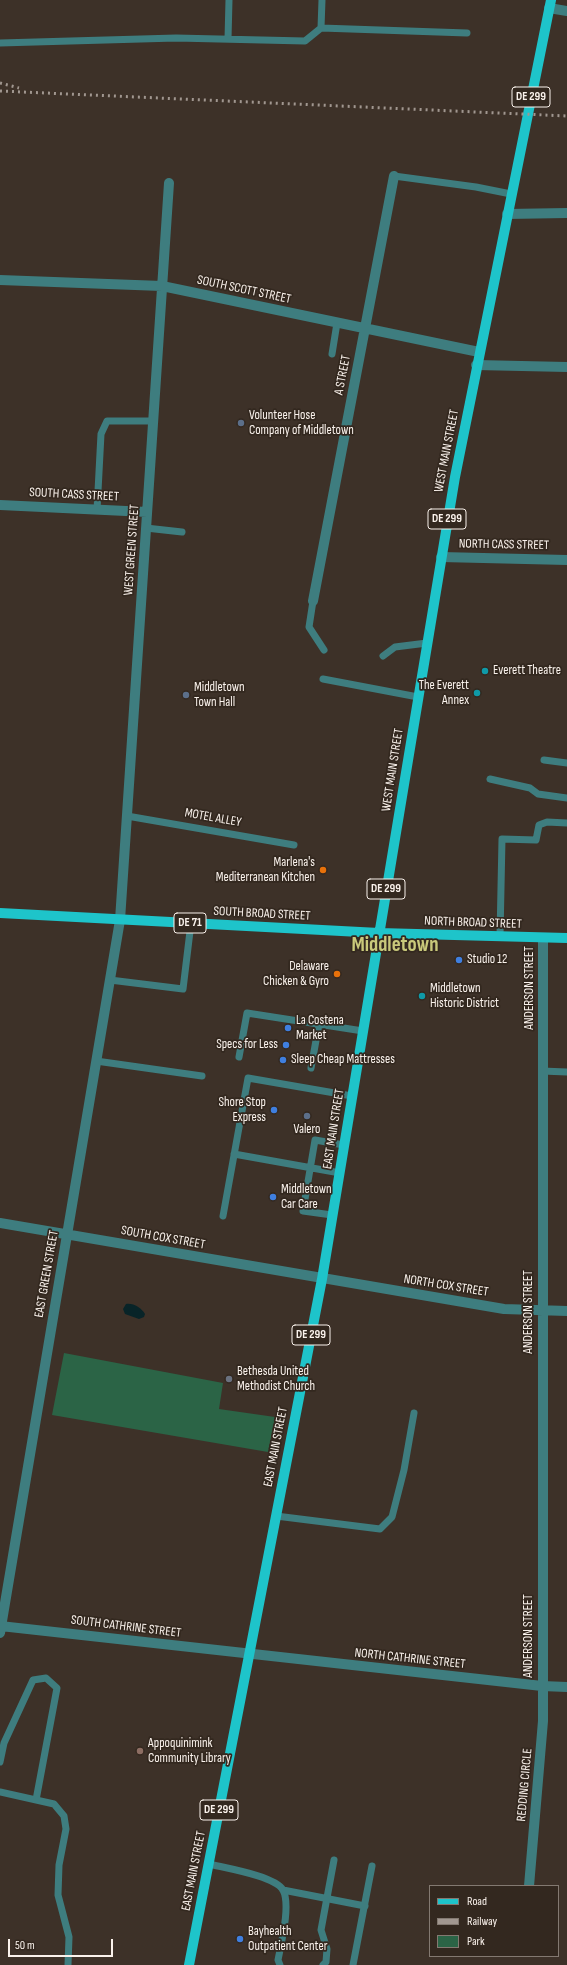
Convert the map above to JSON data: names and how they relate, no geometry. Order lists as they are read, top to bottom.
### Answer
{
  "streets": {
    "main road": [
      "DE 299",
      "WEST MAIN STREET",
      "SOUTH BROAD STREET",
      "DE 71",
      "NORTH BROAD STREET",
      "EAST MAIN STREET"
    ],
    "street": [
      "SOUTH SCOTT STREET",
      "A STREET",
      "SOUTH CASS STREET",
      "NORTH CASS STREET",
      "WEST GREEN STREET",
      "ANDERSON STREET",
      "SOUTH COX STREET",
      "EAST GREEN STREET",
      "NORTH COX STREET",
      "SOUTH CATHRINE STREET",
      "NORTH CATHRINE STREET",
      "REDDING CIRCLE"
    ],
    "lane": ["MOTEL ALLEY"]
  },
  "crossings": [
    ["SOUTH SCOTT STREET", "A STREET"],
    ["SOUTH SCOTT STREET", "WEST MAIN STREET"],
    ["SOUTH SCOTT STREET", "WEST GREEN STREET"],
    ["WEST MAIN STREET", "NORTH CASS STREET"],
    ["WEST MAIN STREET", "SOUTH BROAD STREET"],
    ["WEST MAIN STREET", "NORTH BROAD STREET"],
    ["WEST MAIN STREET", "EAST MAIN STREET"],
    ["SOUTH CASS STREET", "WEST GREEN STREET"],
    ["WEST GREEN STREET", "MOTEL ALLEY"],
    ["WEST GREEN STREET", "SOUTH BROAD STREET"],
    ["WEST GREEN STREET", "EAST GREEN STREET"],
    ["SOUTH BROAD STREET", "NORTH BROAD STREET"],
    ["SOUTH BROAD STREET", "EAST MAIN STREET"],
    ["SOUTH BROAD STREET", "EAST GREEN STREET"],
    ["NORTH BROAD STREET", "ANDERSON STREET"],
    ["NORTH BROAD STREET", "EAST MAIN STREET"],
    ["ANDERSON STREET", "NORTH COX STREET"],
    ["ANDERSON STREET", "NORTH CATHRINE STREET"],
    ["ANDERSON STREET", "REDDING CIRCLE"],
    ["EAST MAIN STREET", "SOUTH COX STREET"],
    ["EAST MAIN STREET", "NORTH COX STREET"],
    ["EAST MAIN STREET", "SOUTH CATHRINE STREET"],
    ["EAST MAIN STREET", "NORTH CATHRINE STREET"],
    ["SOUTH COX STREET", "EAST GREEN STREET"],
    ["SOUTH COX STREET", "NORTH COX STREET"],
    ["EAST GREEN STREET", "SOUTH CATHRINE STREET"],
    ["SOUTH CATHRINE STREET", "NORTH CATHRINE STREET"],
    ["NORTH CATHRINE STREET", "REDDING CIRCLE"]
  ],
  "districts": ["Middletown"],
  "places": [
    "Volunteer Hose Company of Middletown",
    "Everett Theatre",
    "The Everett Annex",
    "Middletown Town Hall",
    "Marlena's Mediterranean Kitchen",
    "Studio 12",
    "Delaware Chicken & Gyro",
    "Middletown Historic District",
    "La Costena Market",
    "Specs for Less",
    "Sleep Cheap Mattresses",
    "Shore Stop Express",
    "Valero",
    "Middletown Car Care",
    "Bethesda United Methodist Church",
    "Appoquinimink Community Library",
    "Bayhealth Outpatient Center"
  ],
  "legend": ["Road", "Railway", "Park"],
  "scale_bar": "50 m"
}
